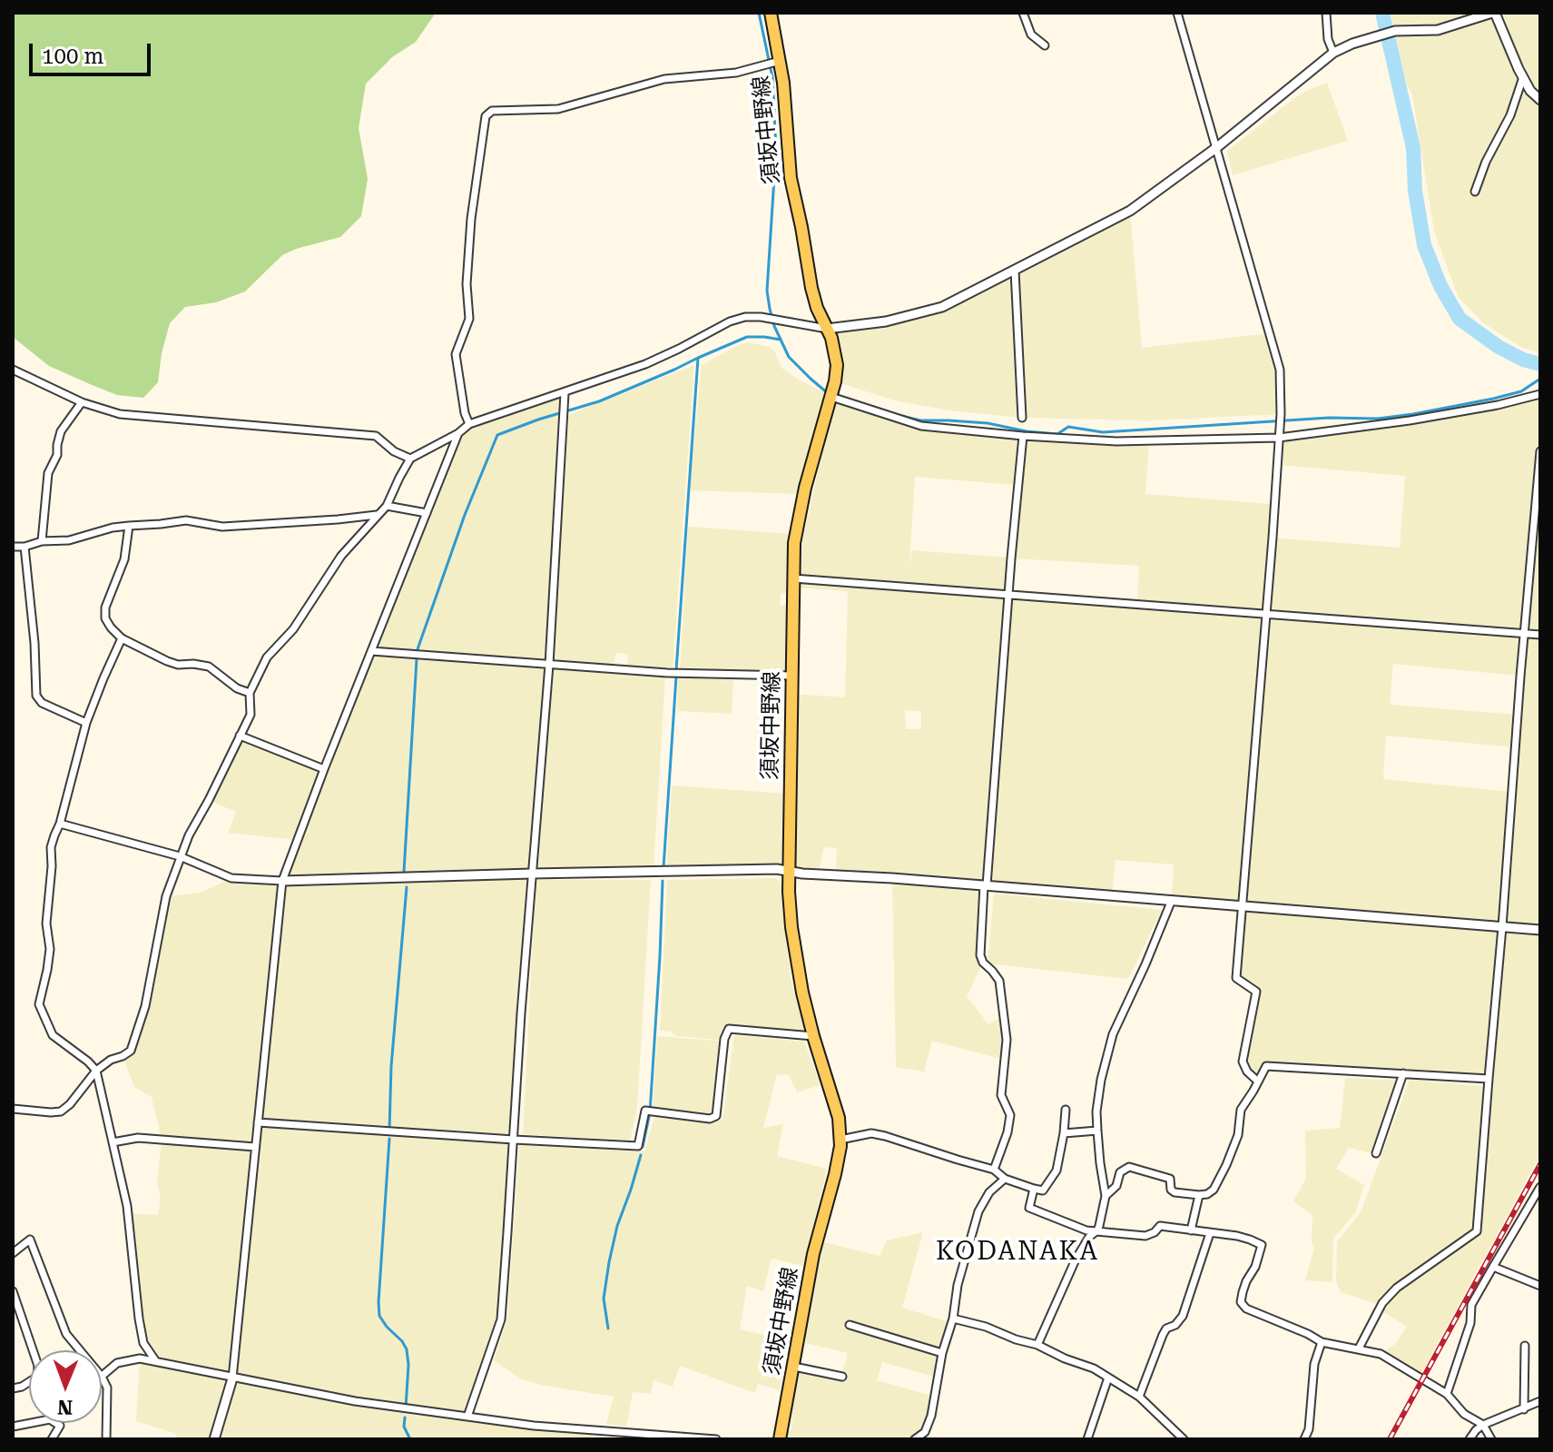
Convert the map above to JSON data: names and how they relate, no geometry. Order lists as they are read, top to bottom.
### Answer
{
  "streets": {
    "main road": ["須坂中野線"]
  },
  "districts": ["KODANAKA"],
  "scale_bar": "100 m",
  "north": "bottom"
}
